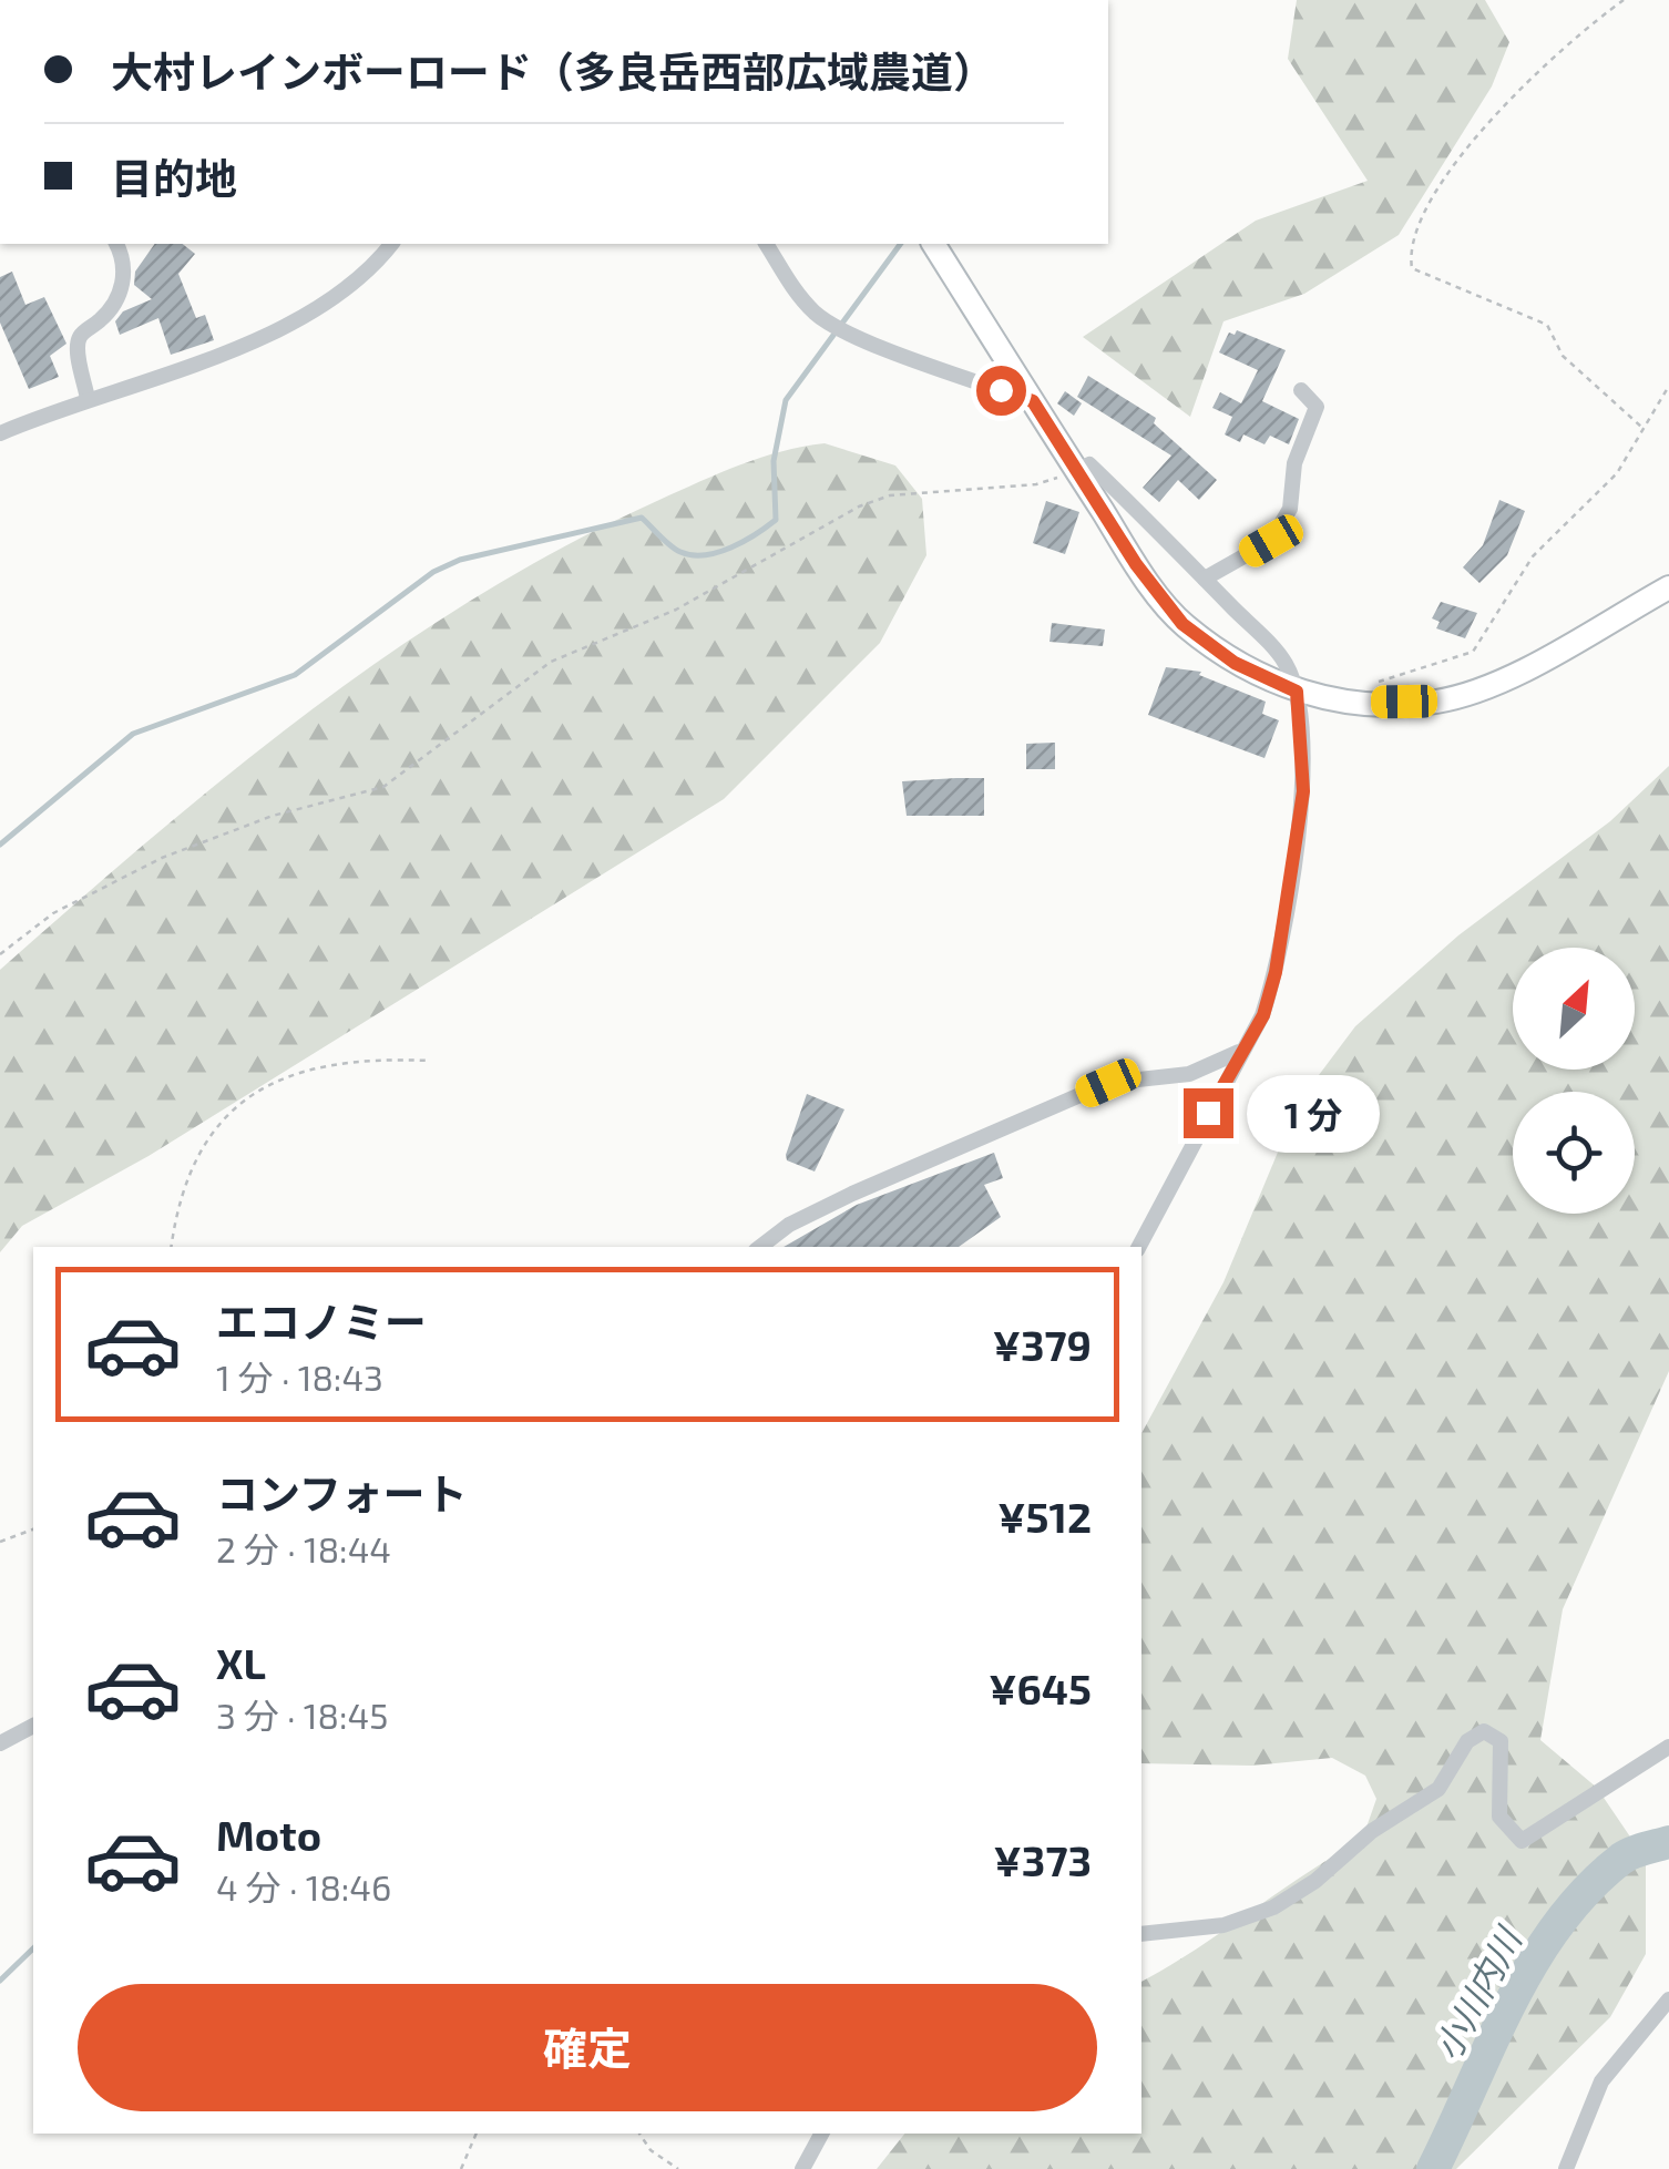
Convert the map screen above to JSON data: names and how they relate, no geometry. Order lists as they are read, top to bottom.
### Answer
{
  "water": ["小川内川"],
  "north": "top right",
  "page": {
    "banner": ["大村レインボーロード（多良岳西部広域農道）", "目的地"],
    "bubble": "1 分",
    "list": [
      {
        "name": "エコノミー",
        "note": "1 分 · 18:43",
        "value": "¥379"
      },
      {
        "name": "コンフォート",
        "note": "2 分 · 18:44",
        "value": "¥512"
      },
      {
        "name": "XL",
        "note": "3 分 · 18:45",
        "value": "¥645"
      },
      {
        "name": "Moto",
        "note": "4 分 · 18:46",
        "value": "¥373"
      }
    ],
    "buttons": "確定"
  }
}
